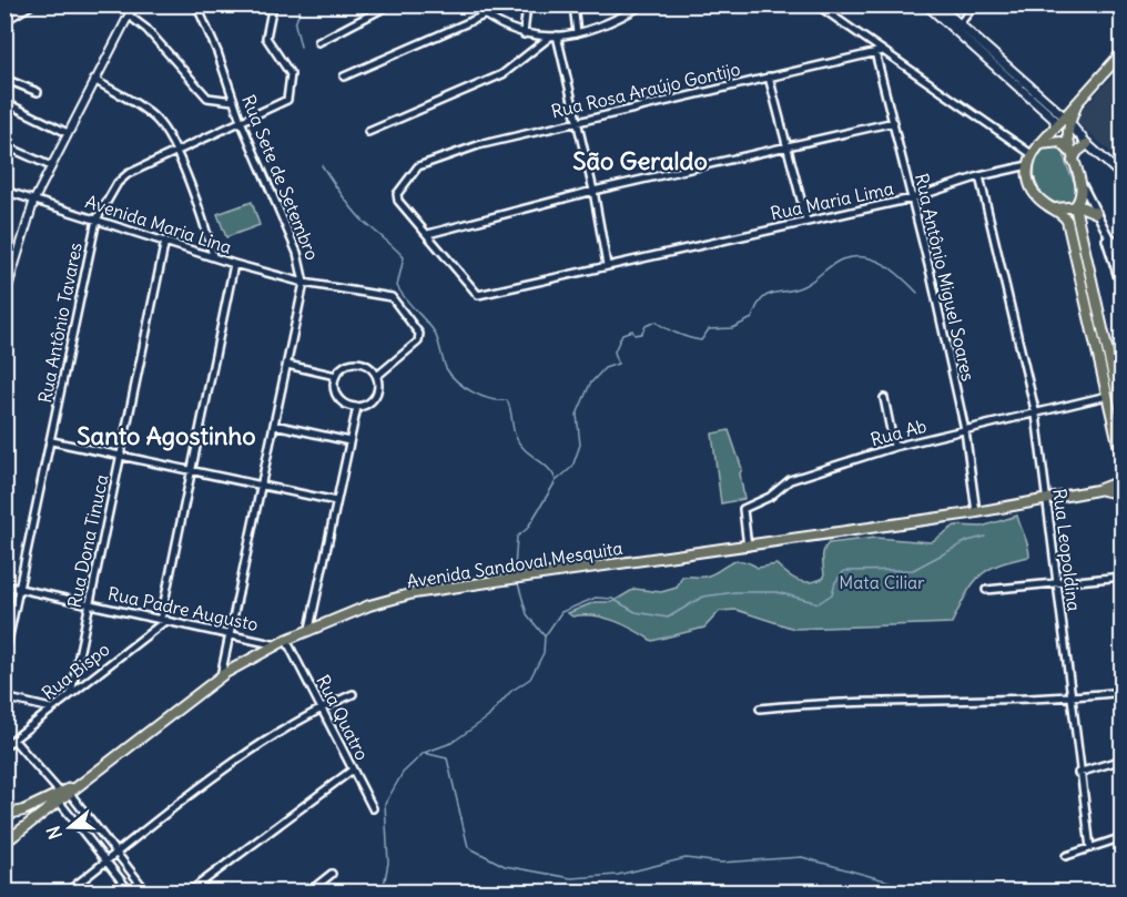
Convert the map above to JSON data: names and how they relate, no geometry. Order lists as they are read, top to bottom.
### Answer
{
  "streets": {
    "main road": ["Avenida Sandoval Mesquita"],
    "street": [
      "Rua Rosa Araújo Gontijo",
      "Rua Sete de Setembro",
      "Rua Maria Lima",
      "Avenida Maria Lina",
      "Rua Antônio Miguel Soares",
      "Rua Antônio Tavares",
      "Rua Ab",
      "Rua Dona Tinuca",
      "Rua Leopoldina",
      "Rua Padre Augusto",
      "Rua Bispo",
      "Rua Quatro"
    ]
  },
  "crossings": [
    ["Rua Rosa Araújo Gontijo", "Rua Maria Lima"],
    ["Rua Rosa Araújo Gontijo", "Rua Antônio Miguel Soares"],
    ["Rua Sete de Setembro", "Avenida Maria Lina"],
    ["Rua Sete de Setembro", "Rua Antônio Tavares"],
    ["Rua Sete de Setembro", "Avenida Sandoval Mesquita"],
    ["Rua Sete de Setembro", "Rua Padre Augusto"],
    ["Rua Maria Lima", "Rua Antônio Miguel Soares"],
    ["Rua Maria Lima", "Rua Leopoldina"],
    ["Avenida Maria Lina", "Rua Antônio Tavares"],
    ["Avenida Maria Lina", "Rua Dona Tinuca"],
    ["Rua Antônio Miguel Soares", "Rua Ab"],
    ["Rua Antônio Miguel Soares", "Avenida Sandoval Mesquita"],
    ["Rua Antônio Tavares", "Rua Padre Augusto"],
    ["Rua Ab", "Rua Leopoldina"],
    ["Rua Ab", "Avenida Sandoval Mesquita"],
    ["Rua Dona Tinuca", "Rua Padre Augusto"],
    ["Rua Dona Tinuca", "Rua Bispo"],
    ["Rua Leopoldina", "Avenida Sandoval Mesquita"],
    ["Avenida Sandoval Mesquita", "Rua Padre Augusto"],
    ["Avenida Sandoval Mesquita", "Rua Quatro"],
    ["Rua Padre Augusto", "Rua Bispo"],
    ["Rua Padre Augusto", "Rua Quatro"]
  ],
  "districts": ["São Geraldo", "Santo Agostinho"],
  "parks": ["Mata Ciliar"],
  "north": "left"
}
